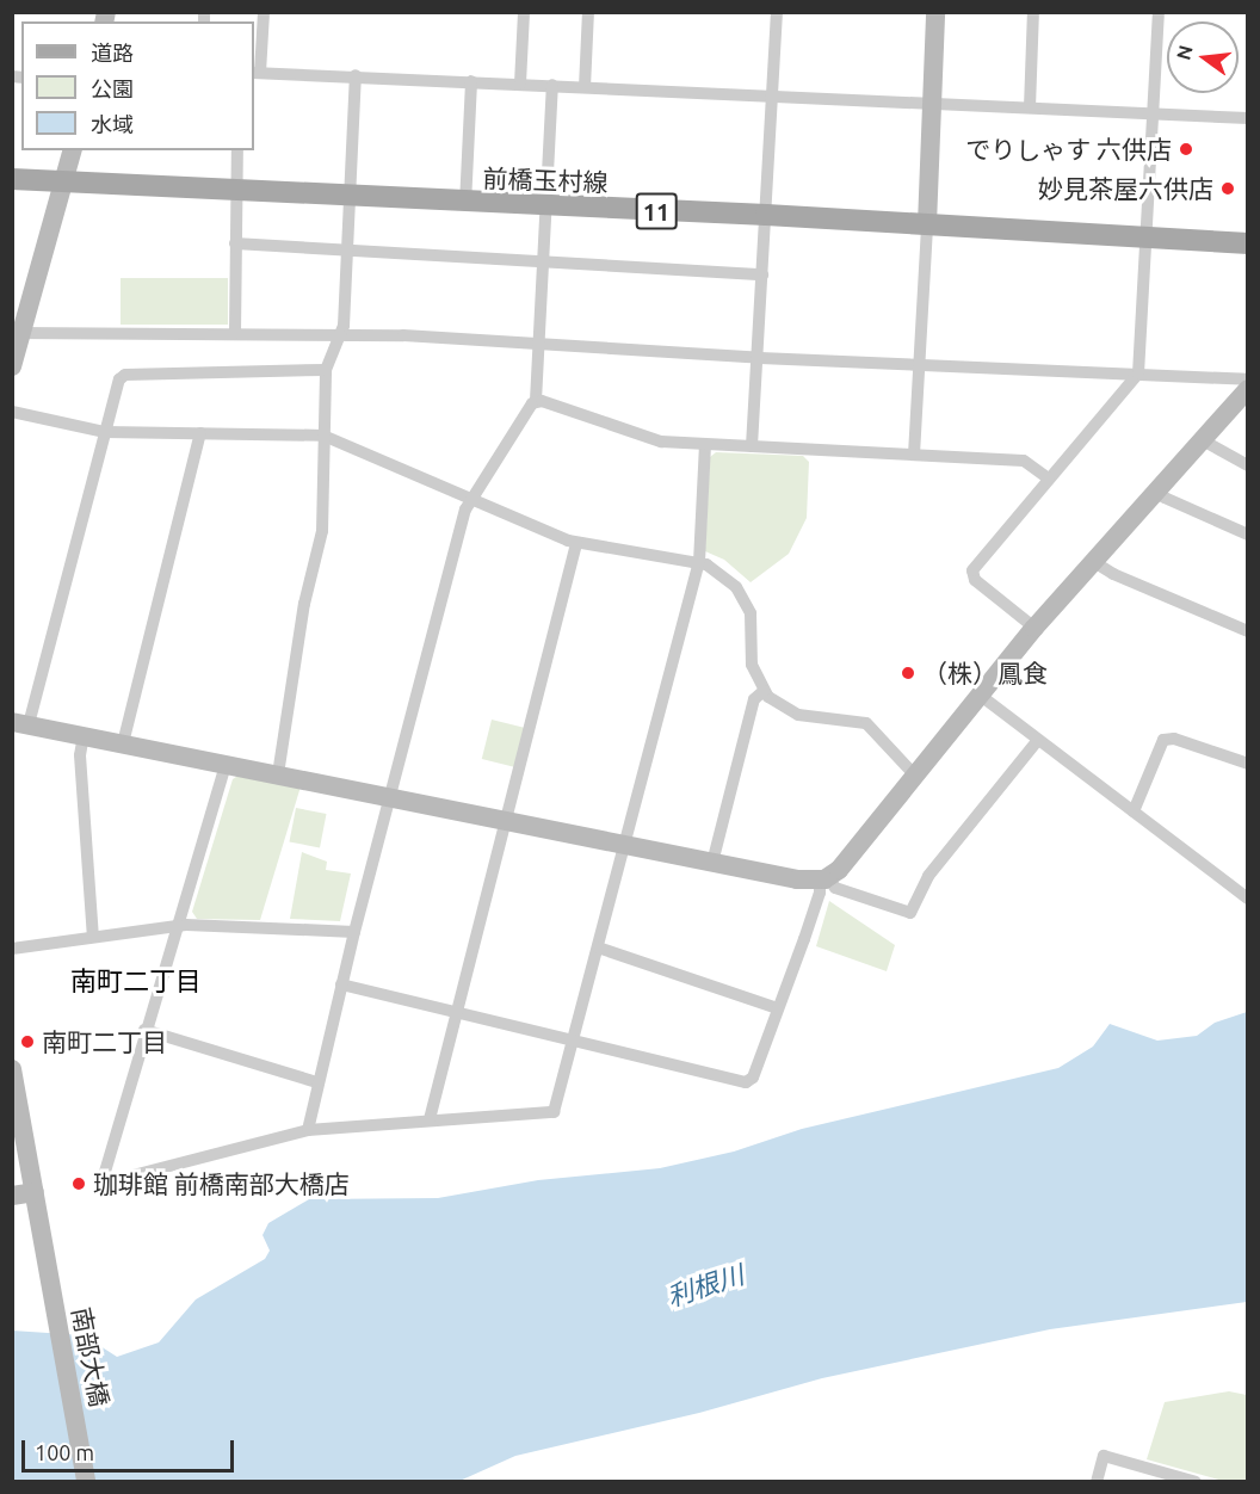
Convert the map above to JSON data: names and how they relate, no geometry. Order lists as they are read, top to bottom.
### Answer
{
  "streets": {
    "main road": ["前橋玉村線", "11"],
    "street": ["南部大橋"]
  },
  "districts": ["南町二丁目"],
  "water": ["利根川"],
  "places": [
    "でりしゃす 六供店",
    "妙見茶屋六供店",
    "（株）鳳食",
    "南町二丁目",
    "珈琲館 前橋南部大橋店"
  ],
  "legend": ["道路", "公園", "水域"],
  "scale_bar": "100 m",
  "north": "left"
}
